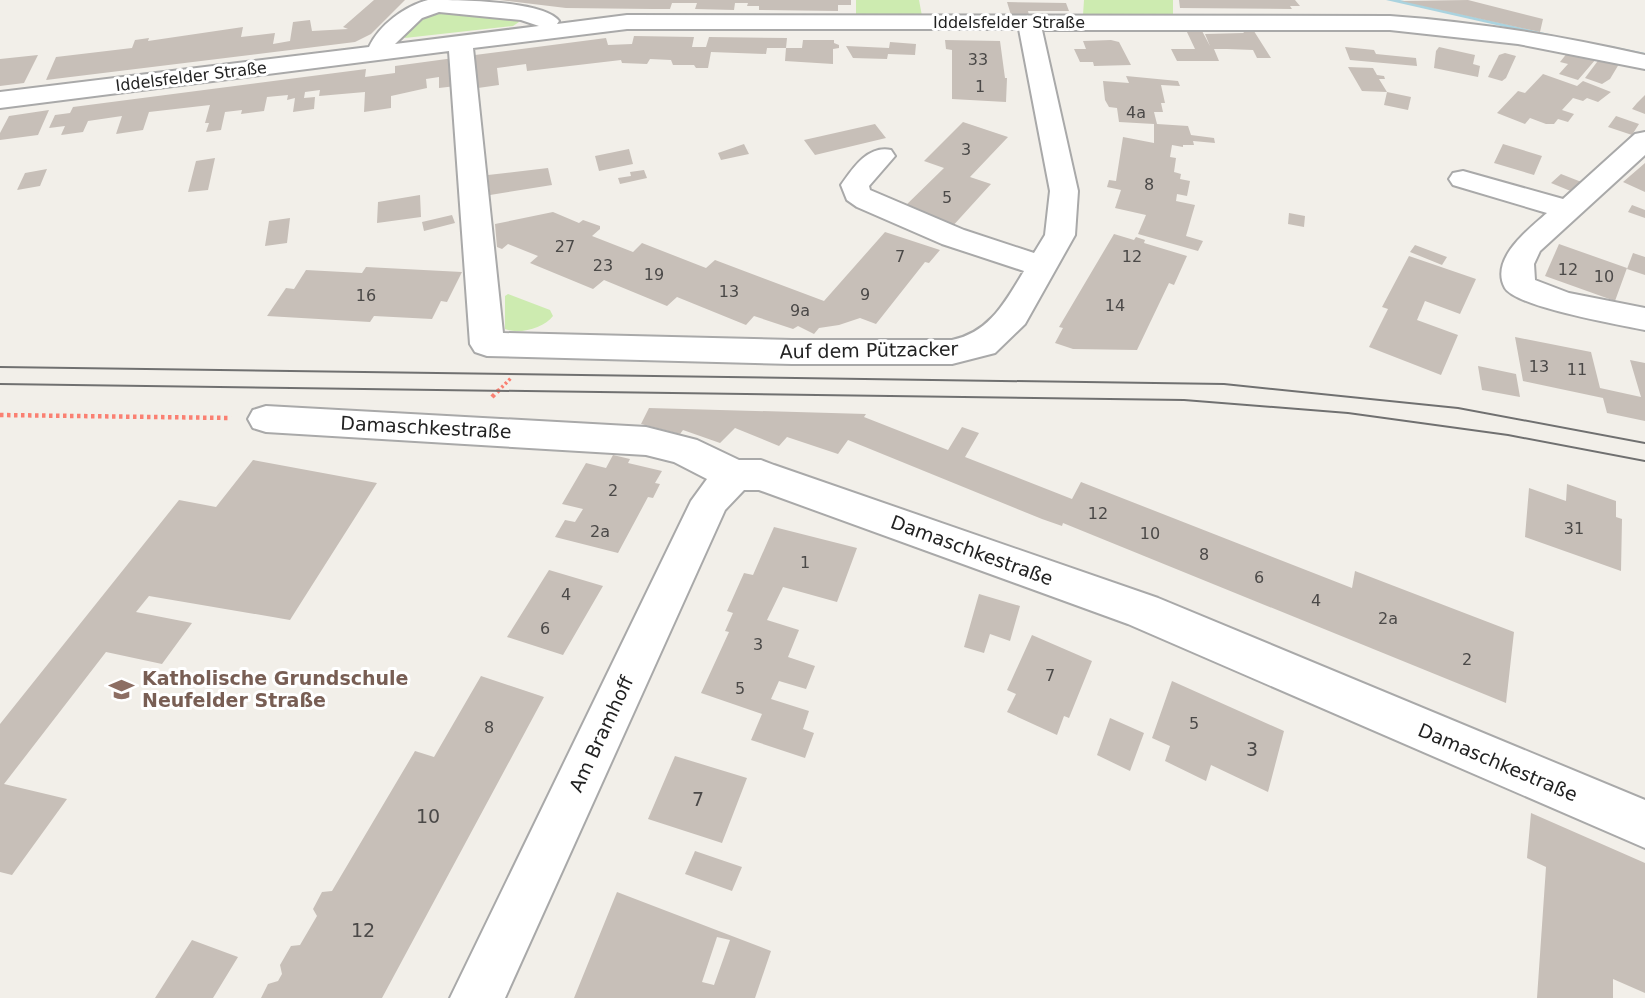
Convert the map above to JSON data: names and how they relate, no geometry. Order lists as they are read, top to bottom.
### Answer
{
  "streets": {
    "street": [
      "Iddelsfelder Straße",
      "Auf dem Pützacker",
      "Damaschkestraße",
      "Am Bramhoff"
    ]
  },
  "crossings": [
    ["Iddelsfelder Straße", "Auf dem Pützacker"],
    ["Damaschkestraße", "Am Bramhoff"]
  ],
  "places": {
    "school or university": ["Katholische Grundschule Neufelder Straße"]
  },
  "house_numbers": [
    "33",
    "1",
    "4a",
    "3",
    "8",
    "5",
    "27",
    "7",
    "12",
    "23",
    "12",
    "19",
    "10",
    "13",
    "9",
    "16",
    "14",
    "9a",
    "13",
    "11",
    "2",
    "12",
    "31",
    "2a",
    "10",
    "8",
    "1",
    "6",
    "4",
    "4",
    "2a",
    "6",
    "3",
    "2",
    "7",
    "5",
    "5",
    "8",
    "3",
    "7",
    "10",
    "12"
  ]
}
